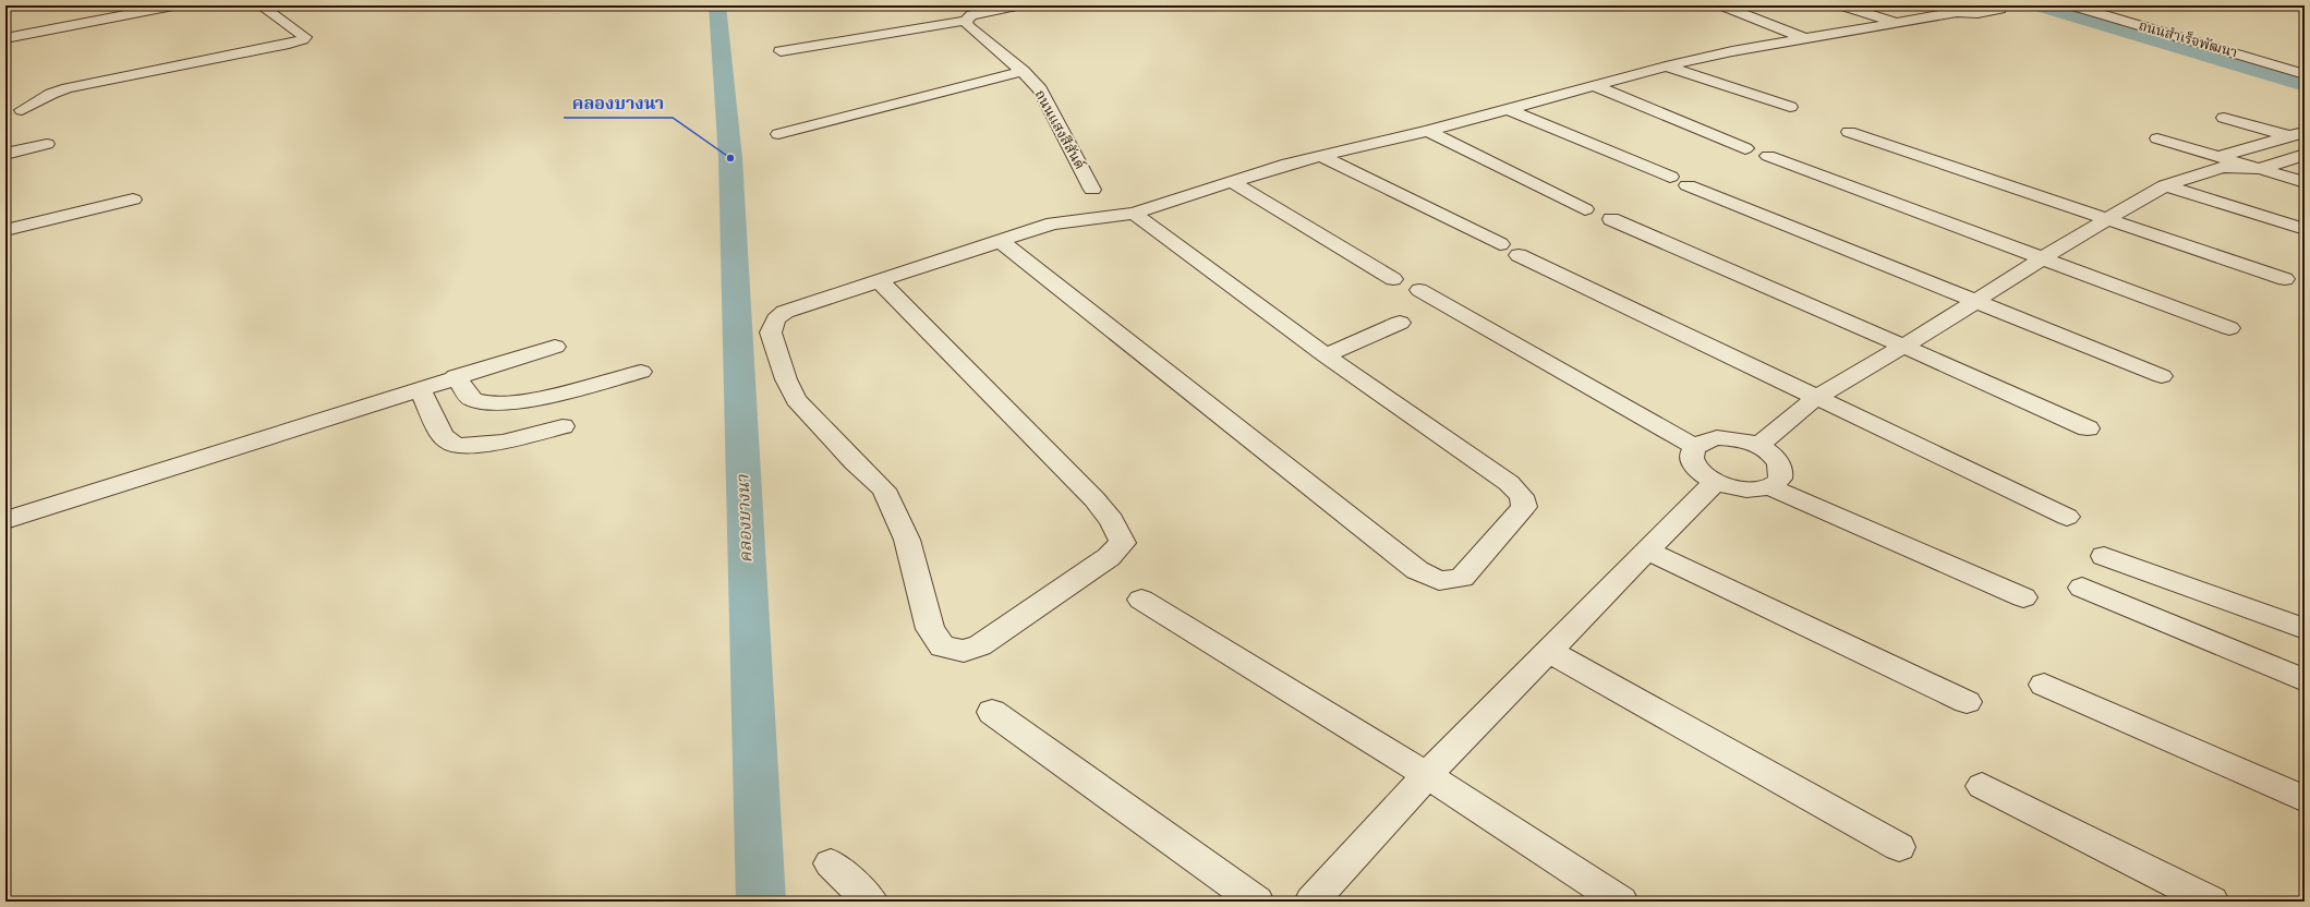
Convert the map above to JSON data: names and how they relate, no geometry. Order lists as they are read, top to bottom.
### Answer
{
  "streets": {
    "street": ["ถนนสำเร็จพัฒนา", "ถนนแสงสีสันต์"]
  },
  "water": ["คลองบางนา"],
  "places": ["คลองบางนา"]
}
